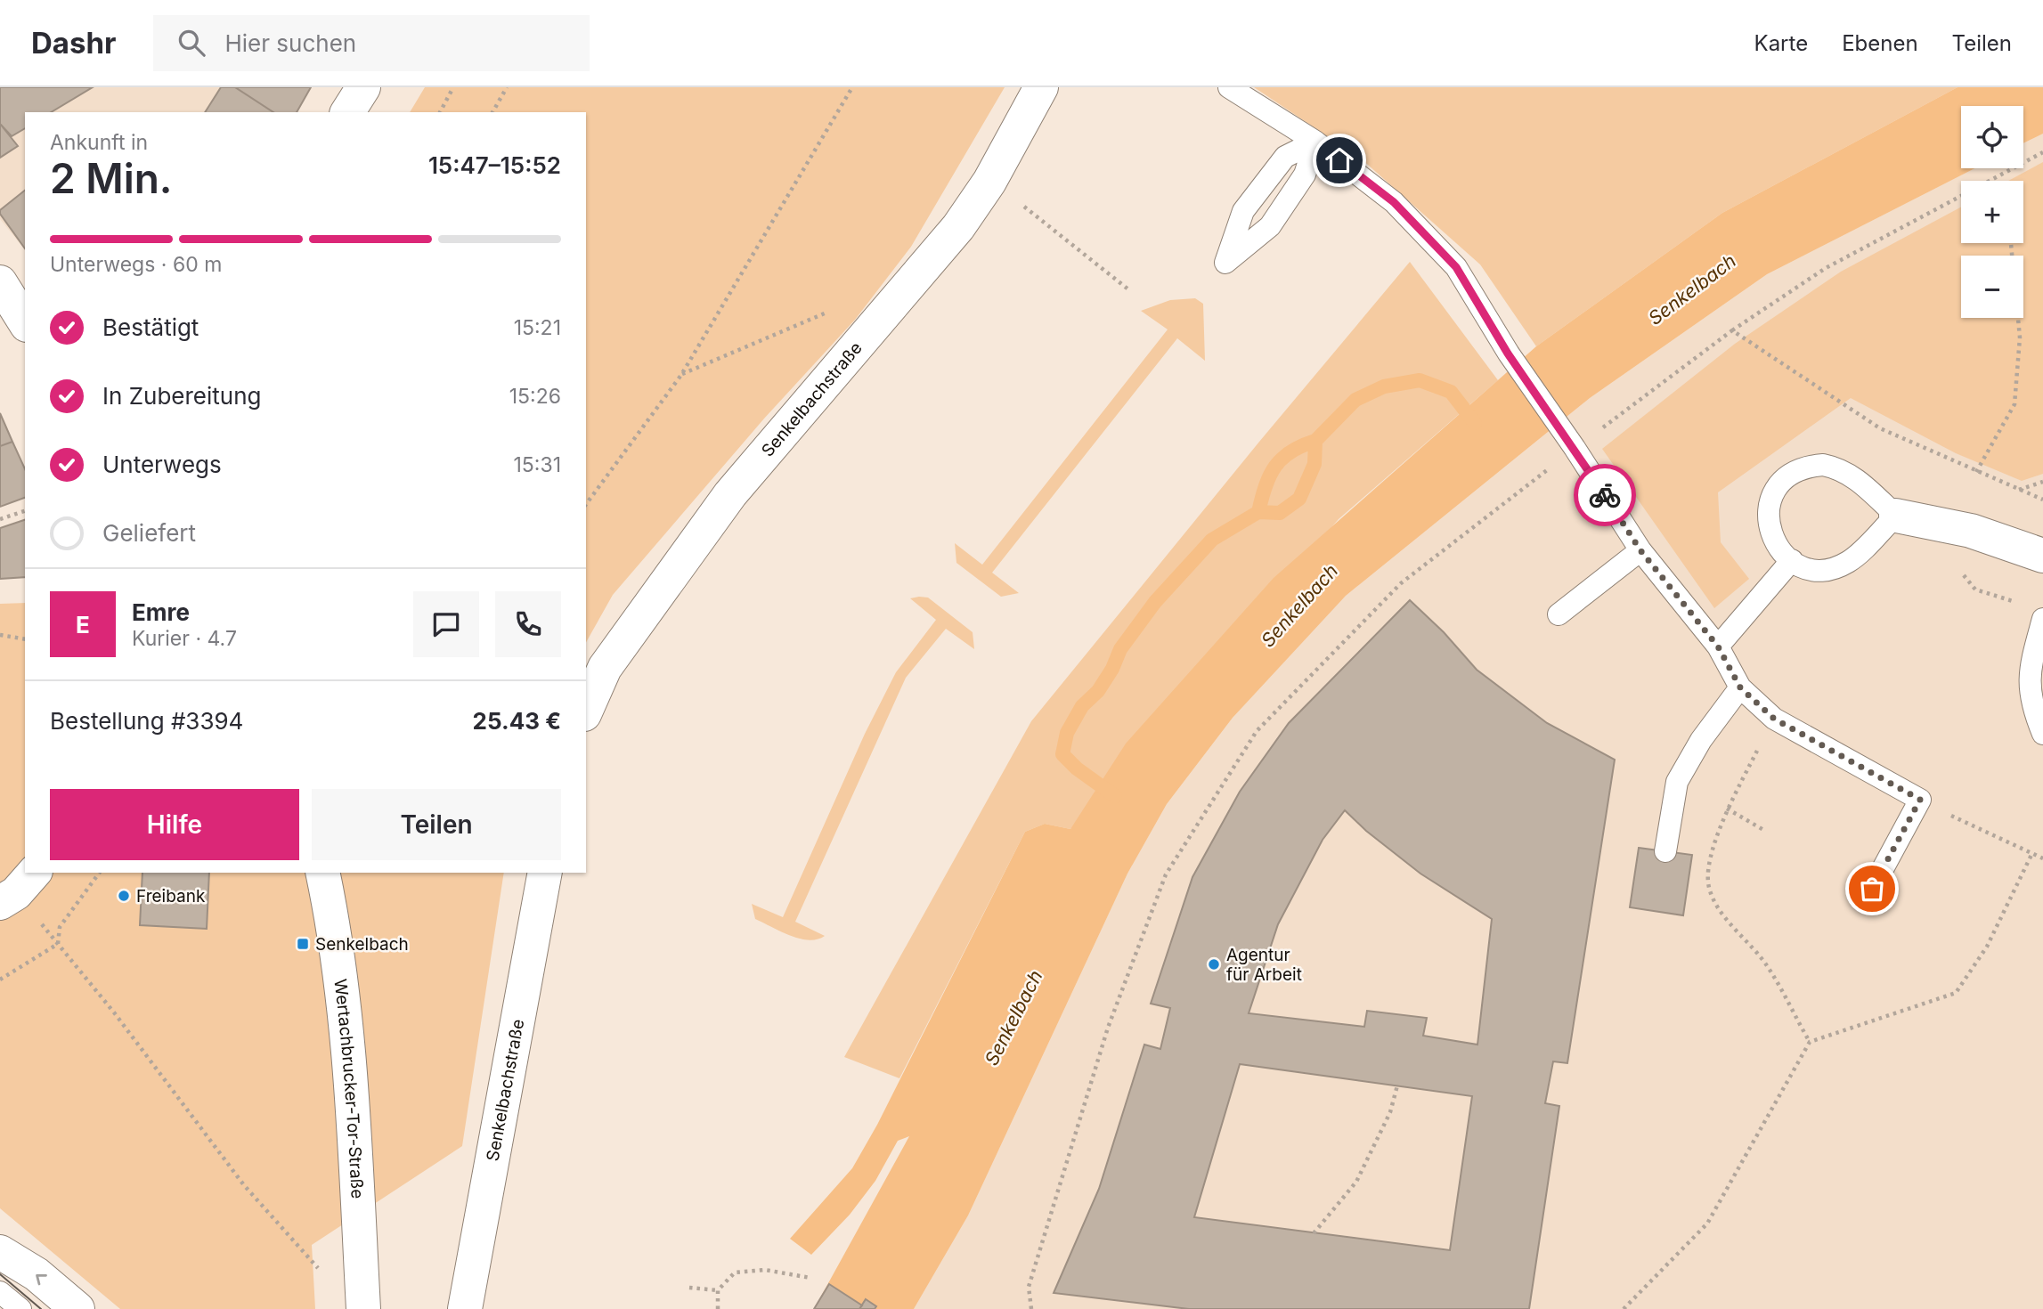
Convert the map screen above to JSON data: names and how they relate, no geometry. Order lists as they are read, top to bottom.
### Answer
{
  "streets": {
    "street": ["Senkelbachstraße", "Wertachbrucker-Tor-Straße"]
  },
  "water": ["Senkelbach"],
  "places": {
    "other": ["Freibank", "Agentur für Arbeit"],
    "transit": ["Senkelbach"]
  },
  "page": {
    "header": "Dashr",
    "search": "Hier suchen",
    "nav": ["Karte", "Ebenen", "Teilen"],
    "map_buttons": ["+", "−"],
    "heading": ["2 Min.", "Ankunft in", "15:47–15:52"],
    "panel": [
      "Emre",
      "Kurier · 4.7",
      "Bestellung #3394",
      "25.43 €"
    ],
    "bar": "Unterwegs · 60 m",
    "list": [
      ["Bestätigt", "15:21"],
      ["In Zubereitung", "15:26"],
      ["Unterwegs", "15:31"],
      "Geliefert"
    ],
    "round": "E",
    "buttons": ["Hilfe", "Teilen"]
  }
}
